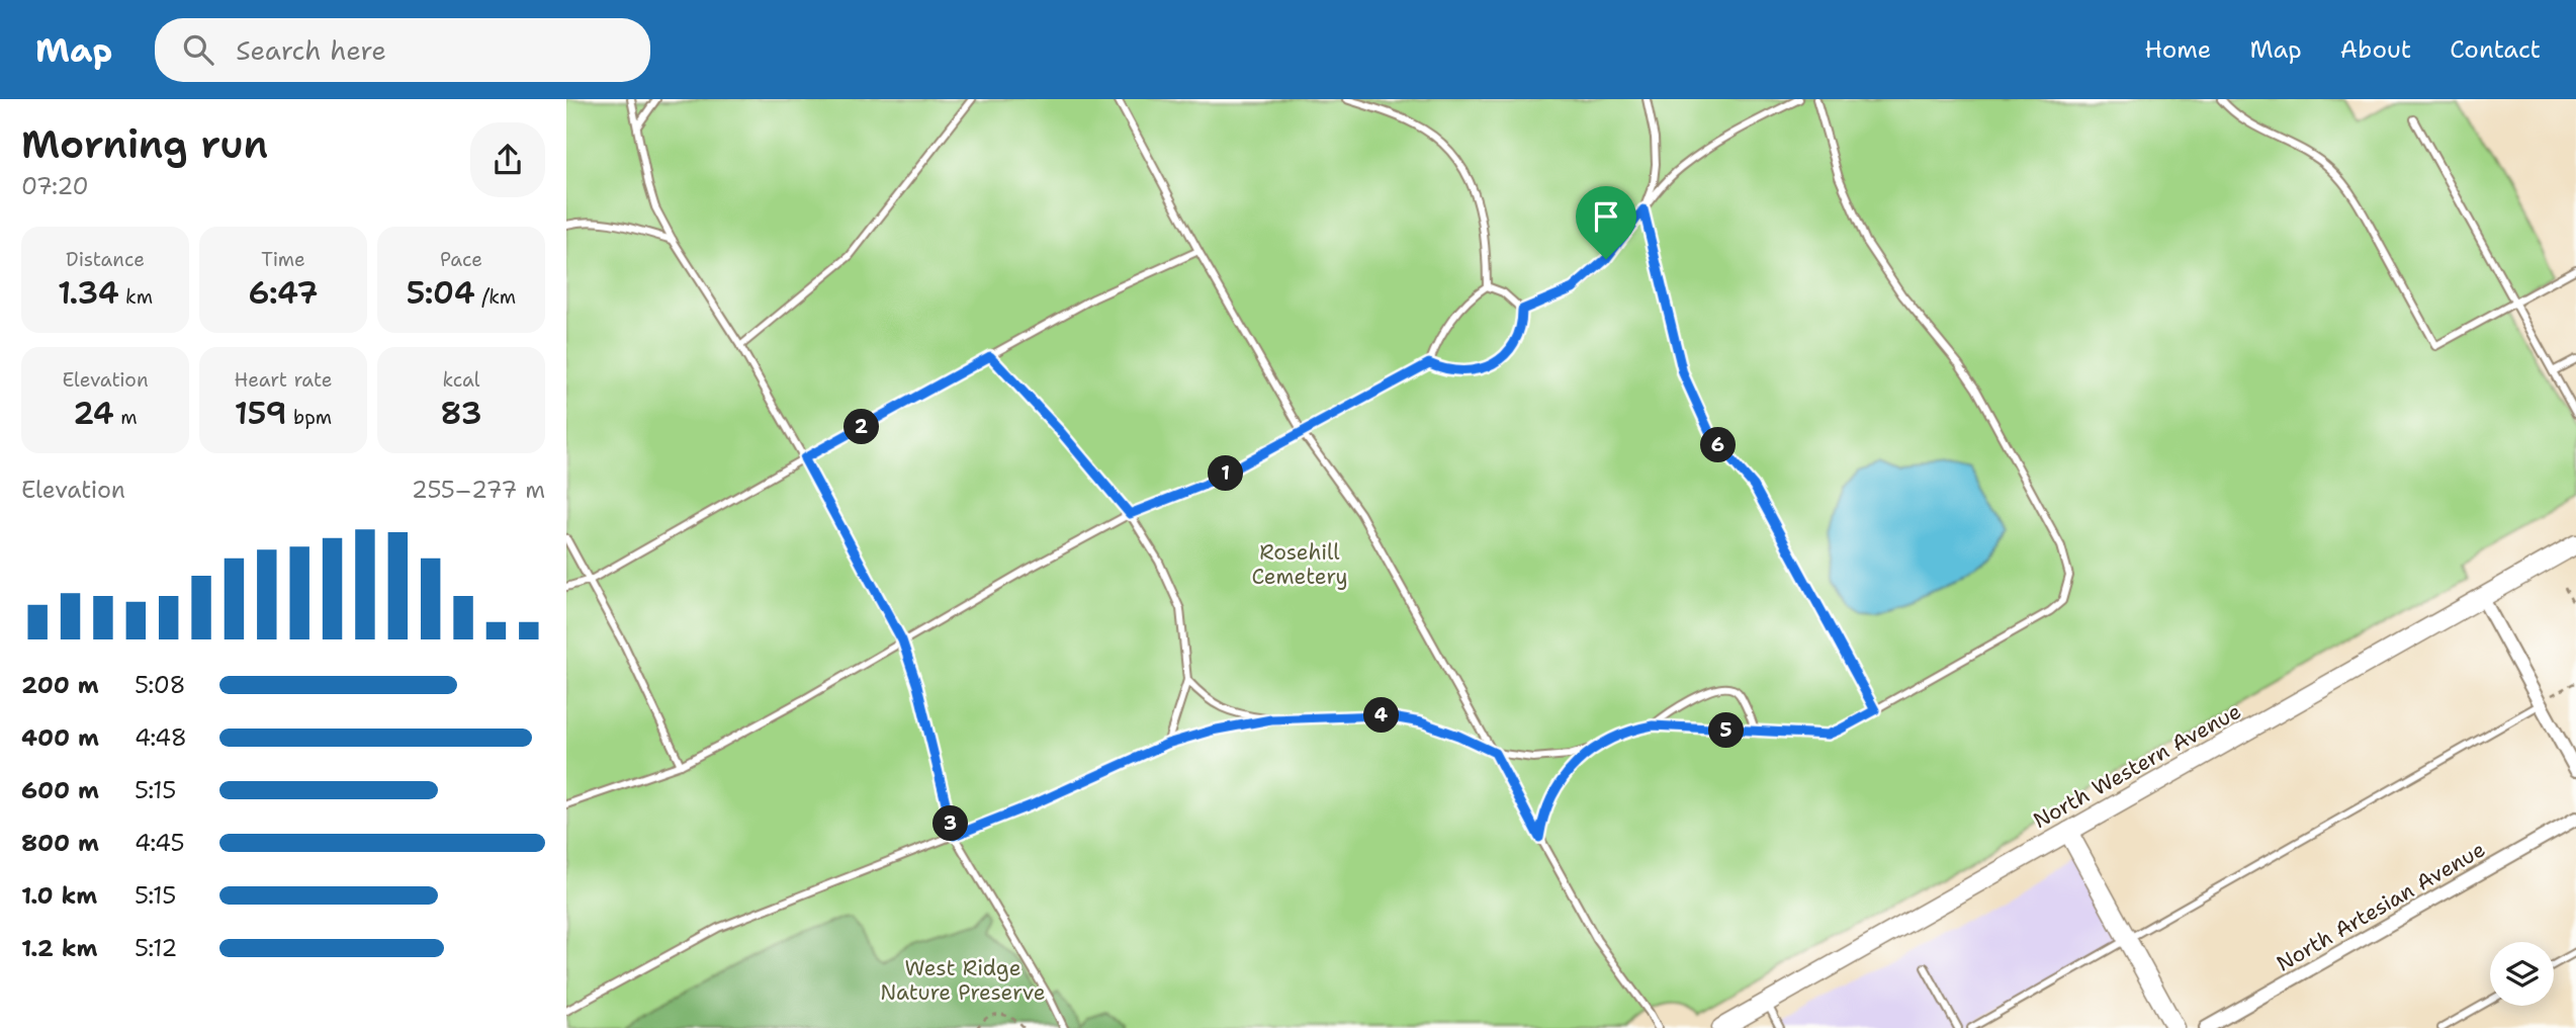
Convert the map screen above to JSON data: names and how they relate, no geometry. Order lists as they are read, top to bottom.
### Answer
{
  "streets": {
    "main road": ["North Western Avenue"],
    "street": ["North Artesian Avenue"]
  },
  "parks": ["Rosehill Cemetery", "West Ridge Nature Preserve"],
  "page": {
    "header": "Map",
    "search": "Search here",
    "nav": [
      "Home",
      "Map",
      "About",
      "Contact"
    ],
    "heading": ["Morning run", "07:20"],
    "stats": [
      ["Distance", "1.34 km"],
      ["Time", "6:47"],
      ["Pace", "5:04 /km"],
      ["Elevation", "24 m"],
      ["Heart rate", "159 bpm"],
      ["kcal", "83"]
    ],
    "pins": [
      "2",
      "6",
      "1",
      "4",
      "5",
      "3"
    ],
    "chart": ["Elevation", "255–277 m"],
    "list": [
      {
        "name": "200 m",
        "note": "5:08"
      },
      {
        "name": "400 m",
        "note": "4:48"
      },
      {
        "name": "600 m",
        "note": "5:15"
      },
      {
        "name": "800 m",
        "note": "4:45"
      },
      {
        "name": "1.0 km",
        "note": "5:15"
      },
      {
        "name": "1.2 km",
        "note": "5:12"
      }
    ]
  }
}
